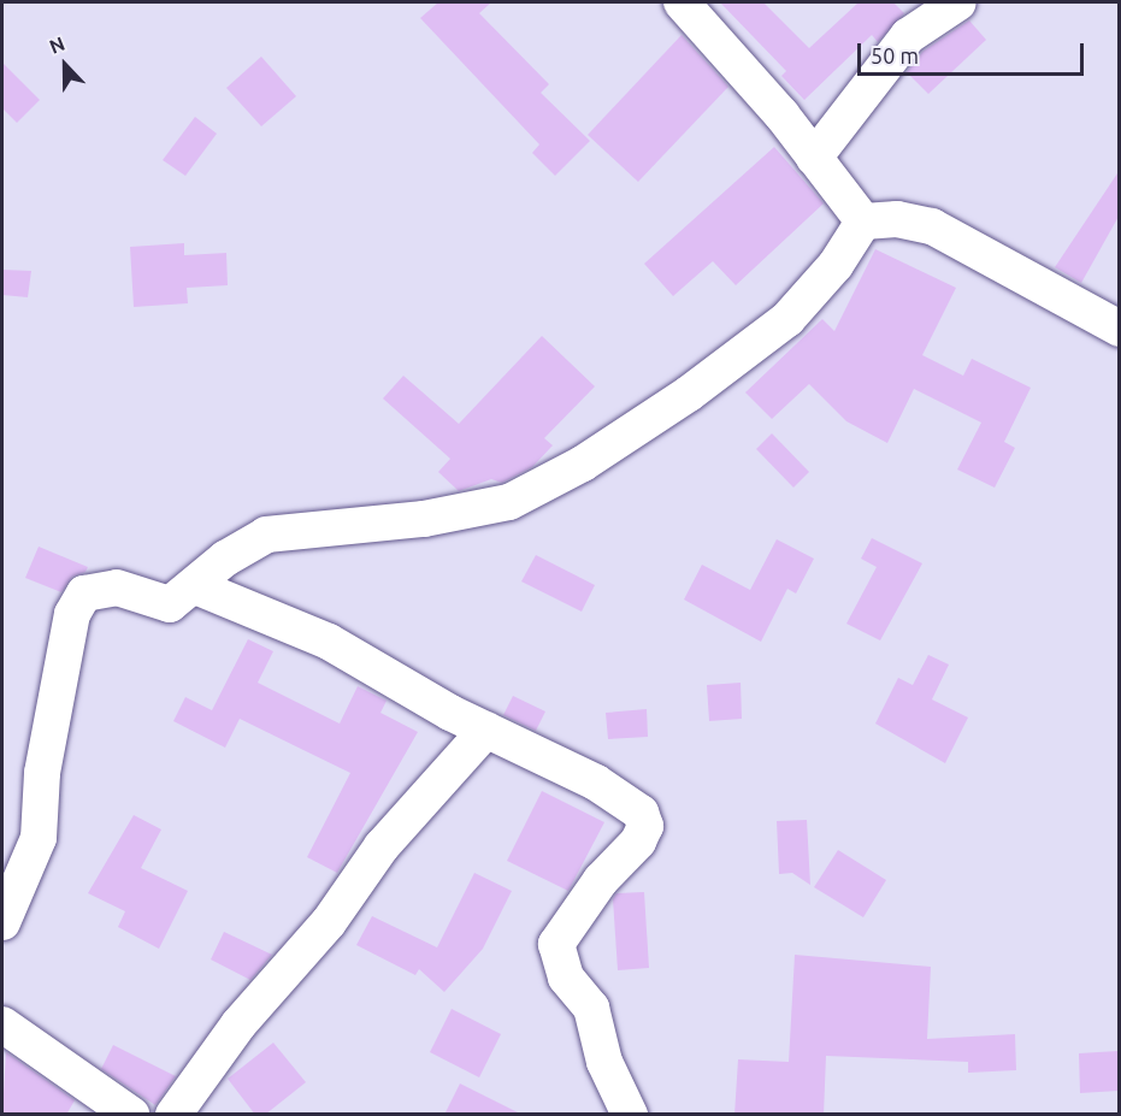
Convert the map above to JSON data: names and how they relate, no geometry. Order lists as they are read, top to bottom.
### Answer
{
  "scale_bar": "50 m",
  "north": "top"
}
